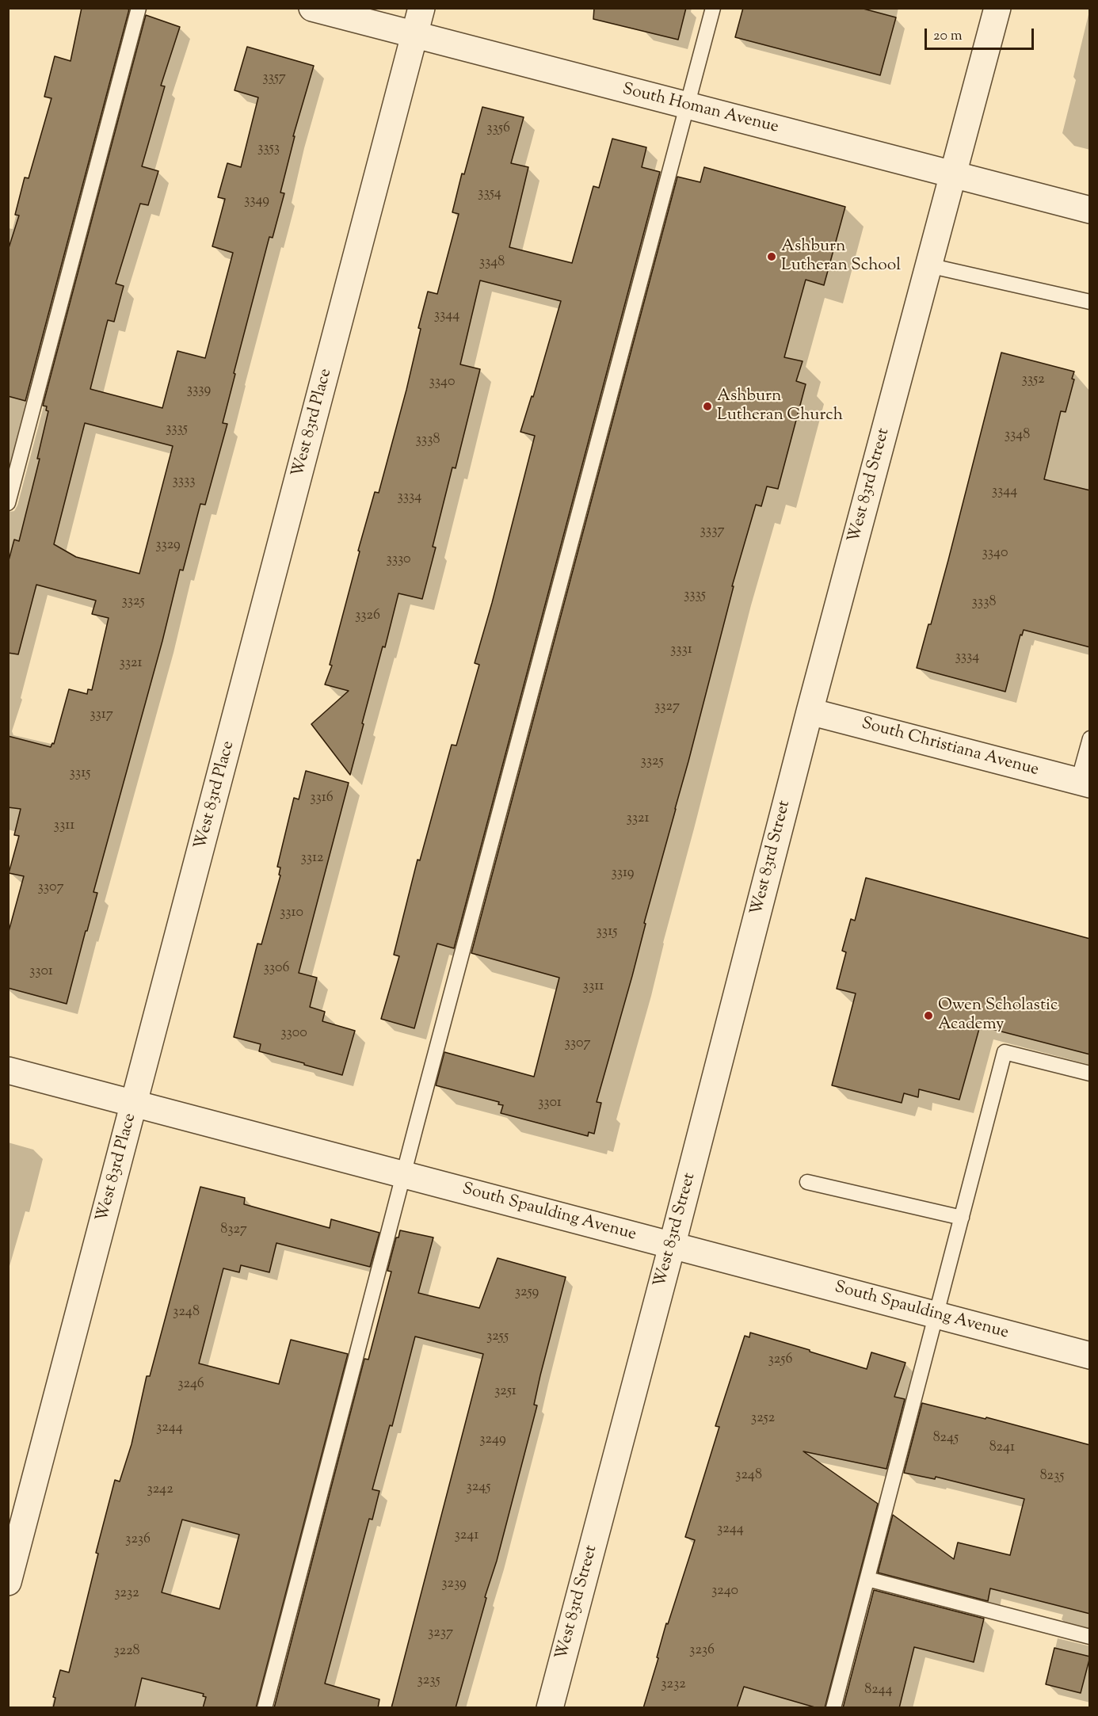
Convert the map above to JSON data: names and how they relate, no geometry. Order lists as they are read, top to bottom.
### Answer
{
  "streets": {
    "street": [
      "South Homan Avenue",
      "West 83rd Place",
      "West 83rd Street",
      "South Christiana Avenue",
      "South Spaulding Avenue"
    ]
  },
  "crossings": [
    ["South Homan Avenue", "West 83rd Place"],
    ["South Homan Avenue", "West 83rd Street"],
    ["West 83rd Place", "South Spaulding Avenue"],
    ["West 83rd Street", "South Christiana Avenue"],
    ["West 83rd Street", "South Spaulding Avenue"]
  ],
  "places": ["Ashburn Lutheran School", "Ashburn Lutheran Church", "Owen Scholastic Academy"],
  "house_numbers": [
    "3357",
    "3356",
    "3353",
    "3354",
    "3349",
    "3348",
    "3344",
    "3352",
    "3340",
    "3339",
    "3335",
    "3348",
    "3338",
    "3333",
    "3344",
    "3334",
    "3337",
    "3329",
    "3340",
    "3330",
    "3335",
    "3325",
    "3338",
    "3326",
    "3331",
    "3334",
    "3321",
    "3327",
    "3317",
    "3325",
    "3315",
    "3316",
    "3321",
    "3311",
    "3312",
    "3319",
    "3307",
    "3310",
    "3315",
    "3306",
    "3301",
    "3311",
    "3300",
    "3307",
    "3301",
    "8327",
    "3259",
    "3248",
    "3255",
    "3256",
    "3246",
    "3251",
    "3252",
    "3244",
    "8245",
    "3249",
    "8241",
    "3248",
    "8235",
    "3245",
    "3242",
    "3244",
    "3241",
    "3236",
    "3239",
    "3240",
    "3232",
    "3237",
    "3236",
    "3228",
    "3235",
    "3232",
    "8244"
  ],
  "scale_bar": "20 m"
}
